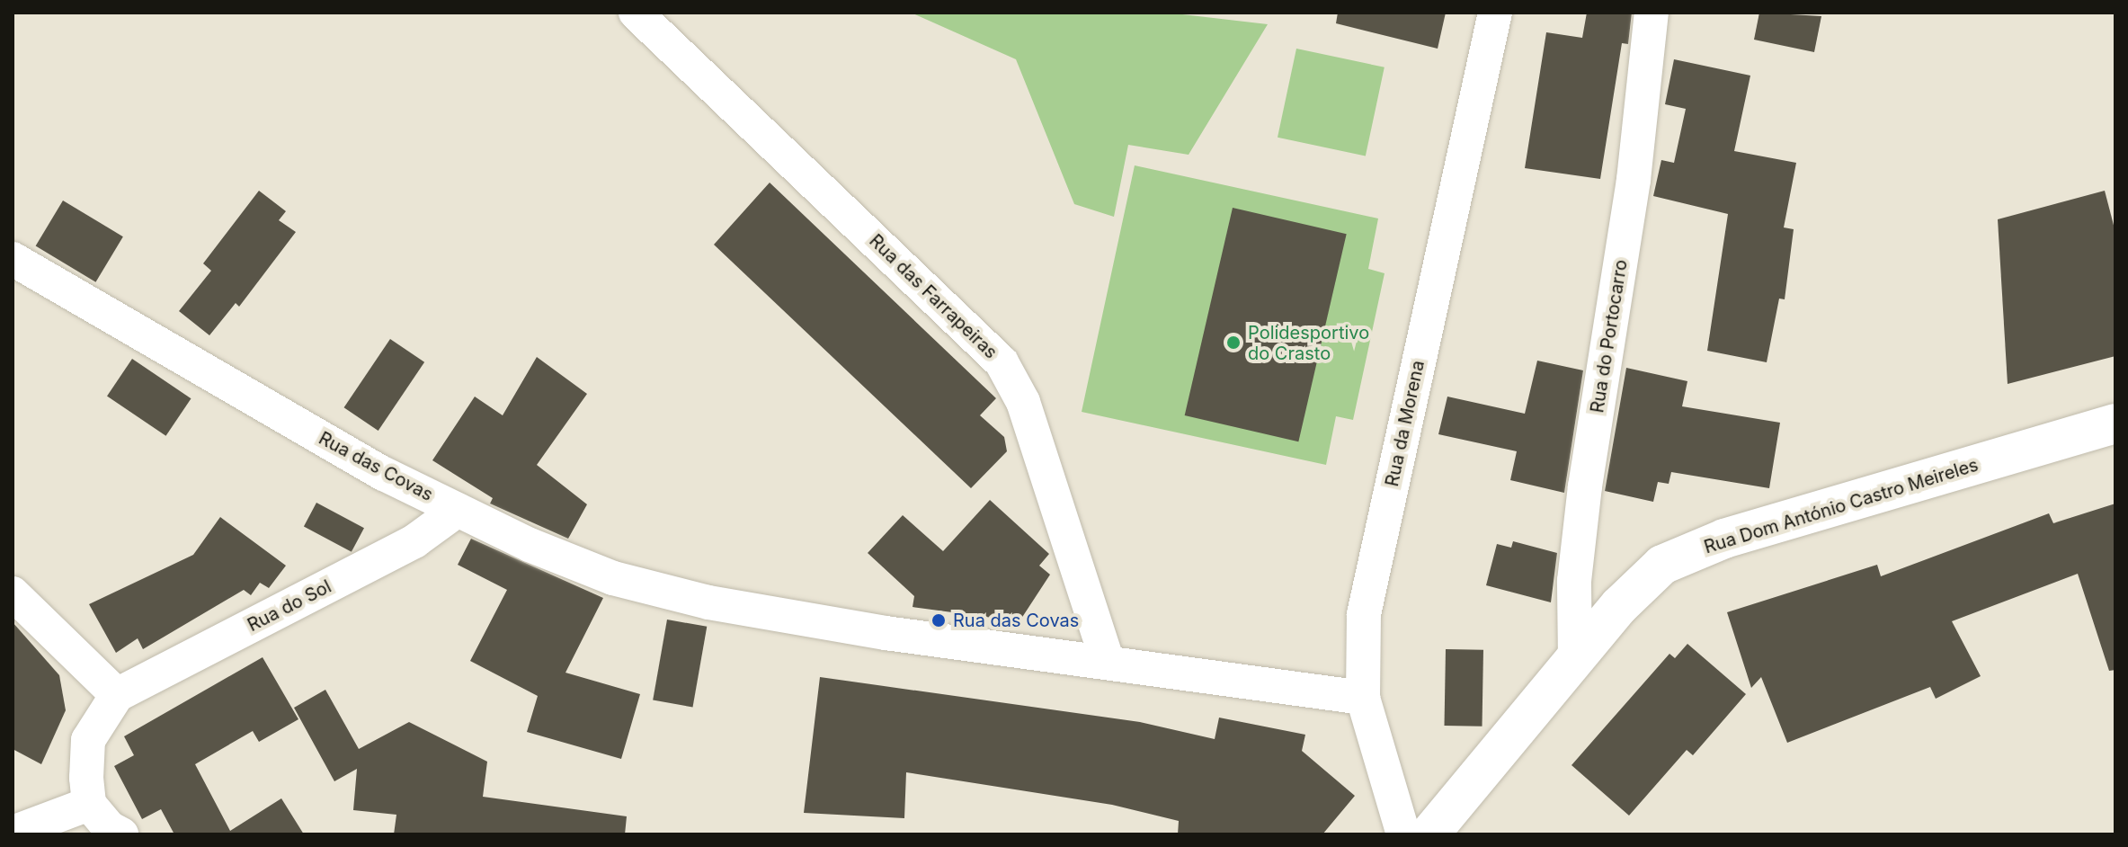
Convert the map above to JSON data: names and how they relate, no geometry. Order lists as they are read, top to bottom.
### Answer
{
  "streets": {
    "main road": ["Rua Dom António Castro Meireles"],
    "street": [
      "Rua das Farrapeiras",
      "Rua do Portocarro",
      "Rua da Morena",
      "Rua das Covas",
      "Rua do Sol"
    ]
  },
  "crossings": [
    ["Rua das Farrapeiras", "Rua das Covas"],
    ["Rua do Portocarro", "Rua Dom António Castro Meireles"],
    ["Rua da Morena", "Rua das Covas"],
    ["Rua das Covas", "Rua do Sol"]
  ],
  "places": ["Polidesportivo do Crasto", "Rua das Covas"]
}
